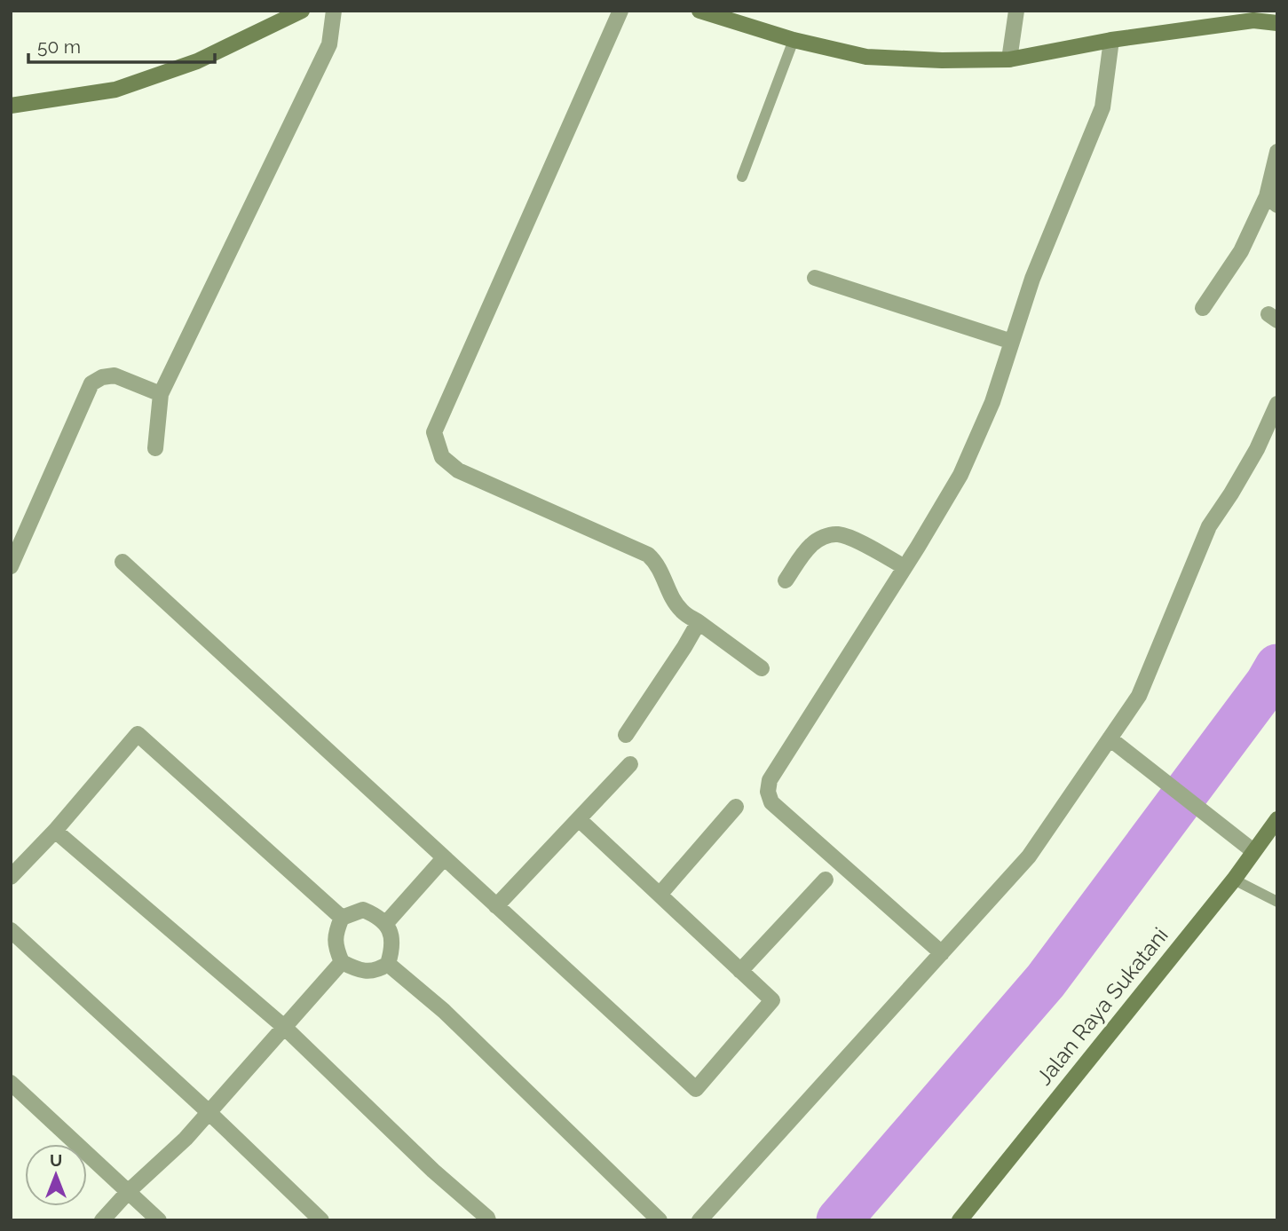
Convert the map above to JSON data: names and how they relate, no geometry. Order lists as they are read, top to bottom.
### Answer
{
  "streets": {
    "main road": ["Jalan Raya Sukatani"]
  },
  "scale_bar": "50 m",
  "north": "top"
}
